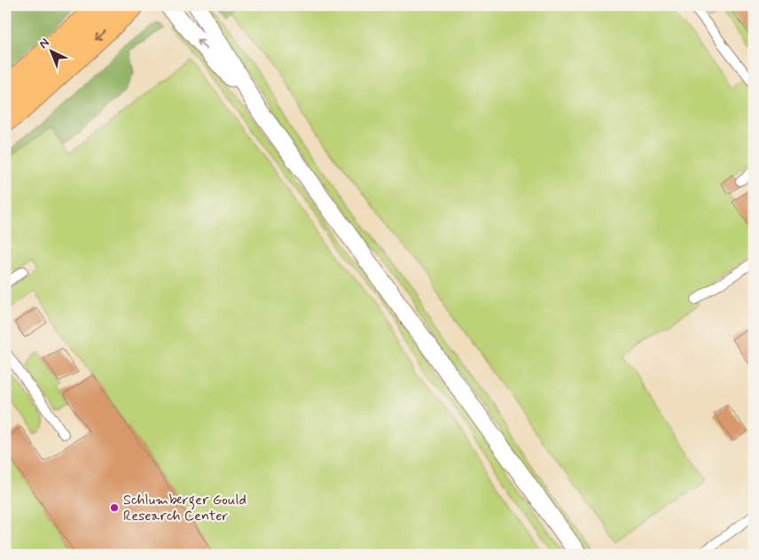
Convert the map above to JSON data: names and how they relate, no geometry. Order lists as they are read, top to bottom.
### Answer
{
  "places": ["Schlumberger Gould Research Center"],
  "north": "top left"
}
